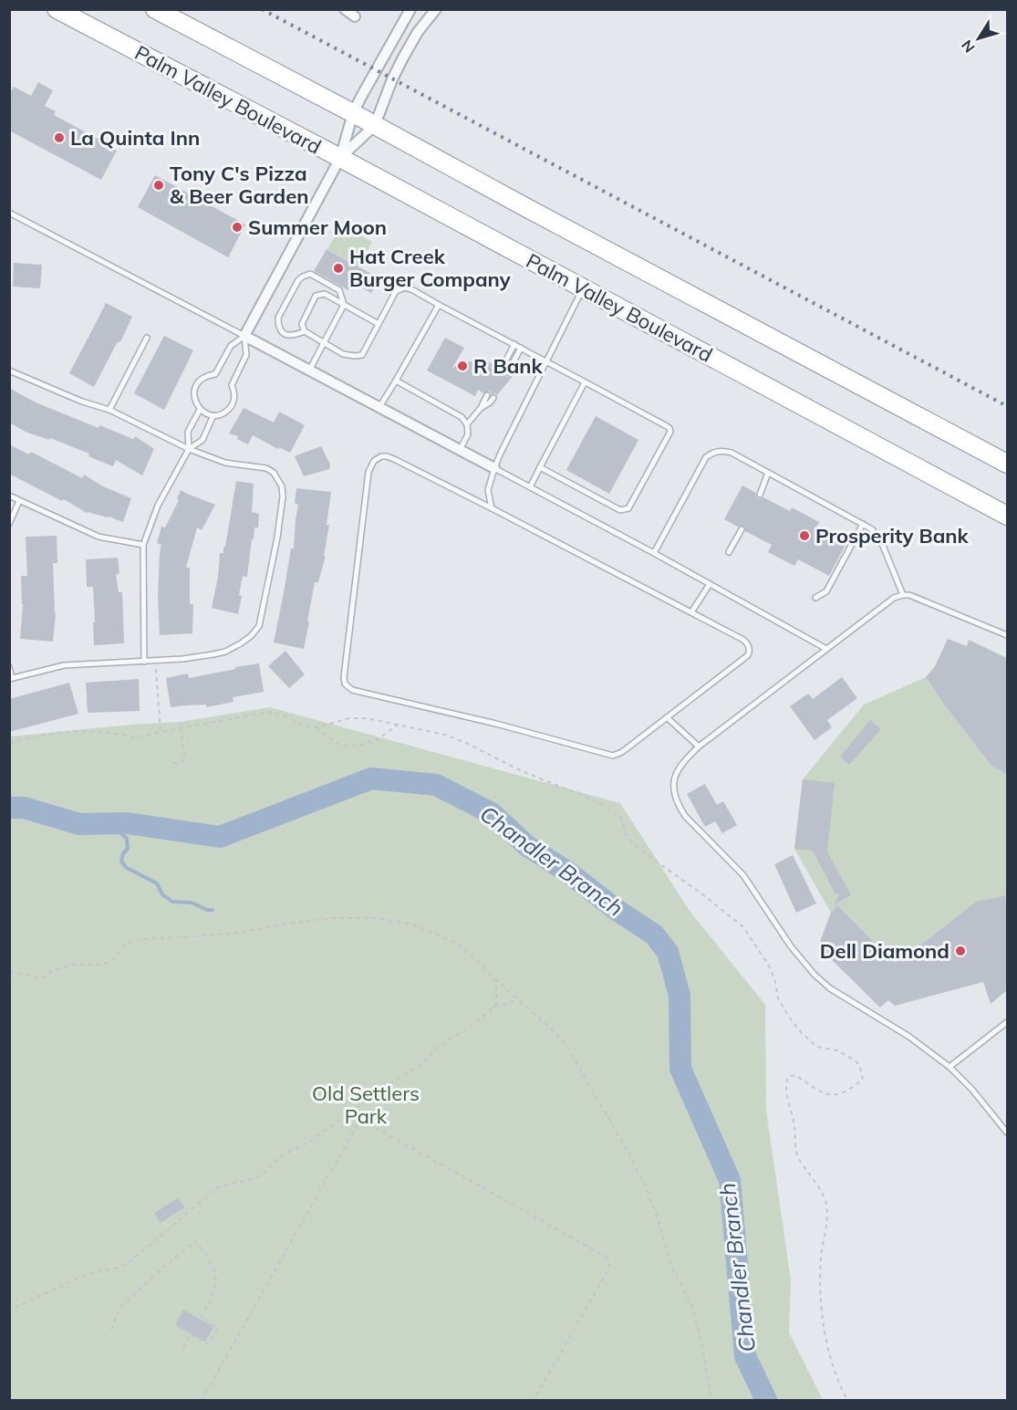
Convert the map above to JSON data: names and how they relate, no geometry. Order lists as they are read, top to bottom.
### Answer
{
  "streets": {
    "highway": ["Palm Valley Boulevard"]
  },
  "water": ["Chandler Branch"],
  "parks": ["Old Settlers Park"],
  "places": [
    "La Quinta Inn",
    "Tony C's Pizza & Beer Garden",
    "Summer Moon",
    "Hat Creek Burger Company",
    "R Bank",
    "Prosperity Bank",
    "Dell Diamond"
  ],
  "north": "bottom left"
}
